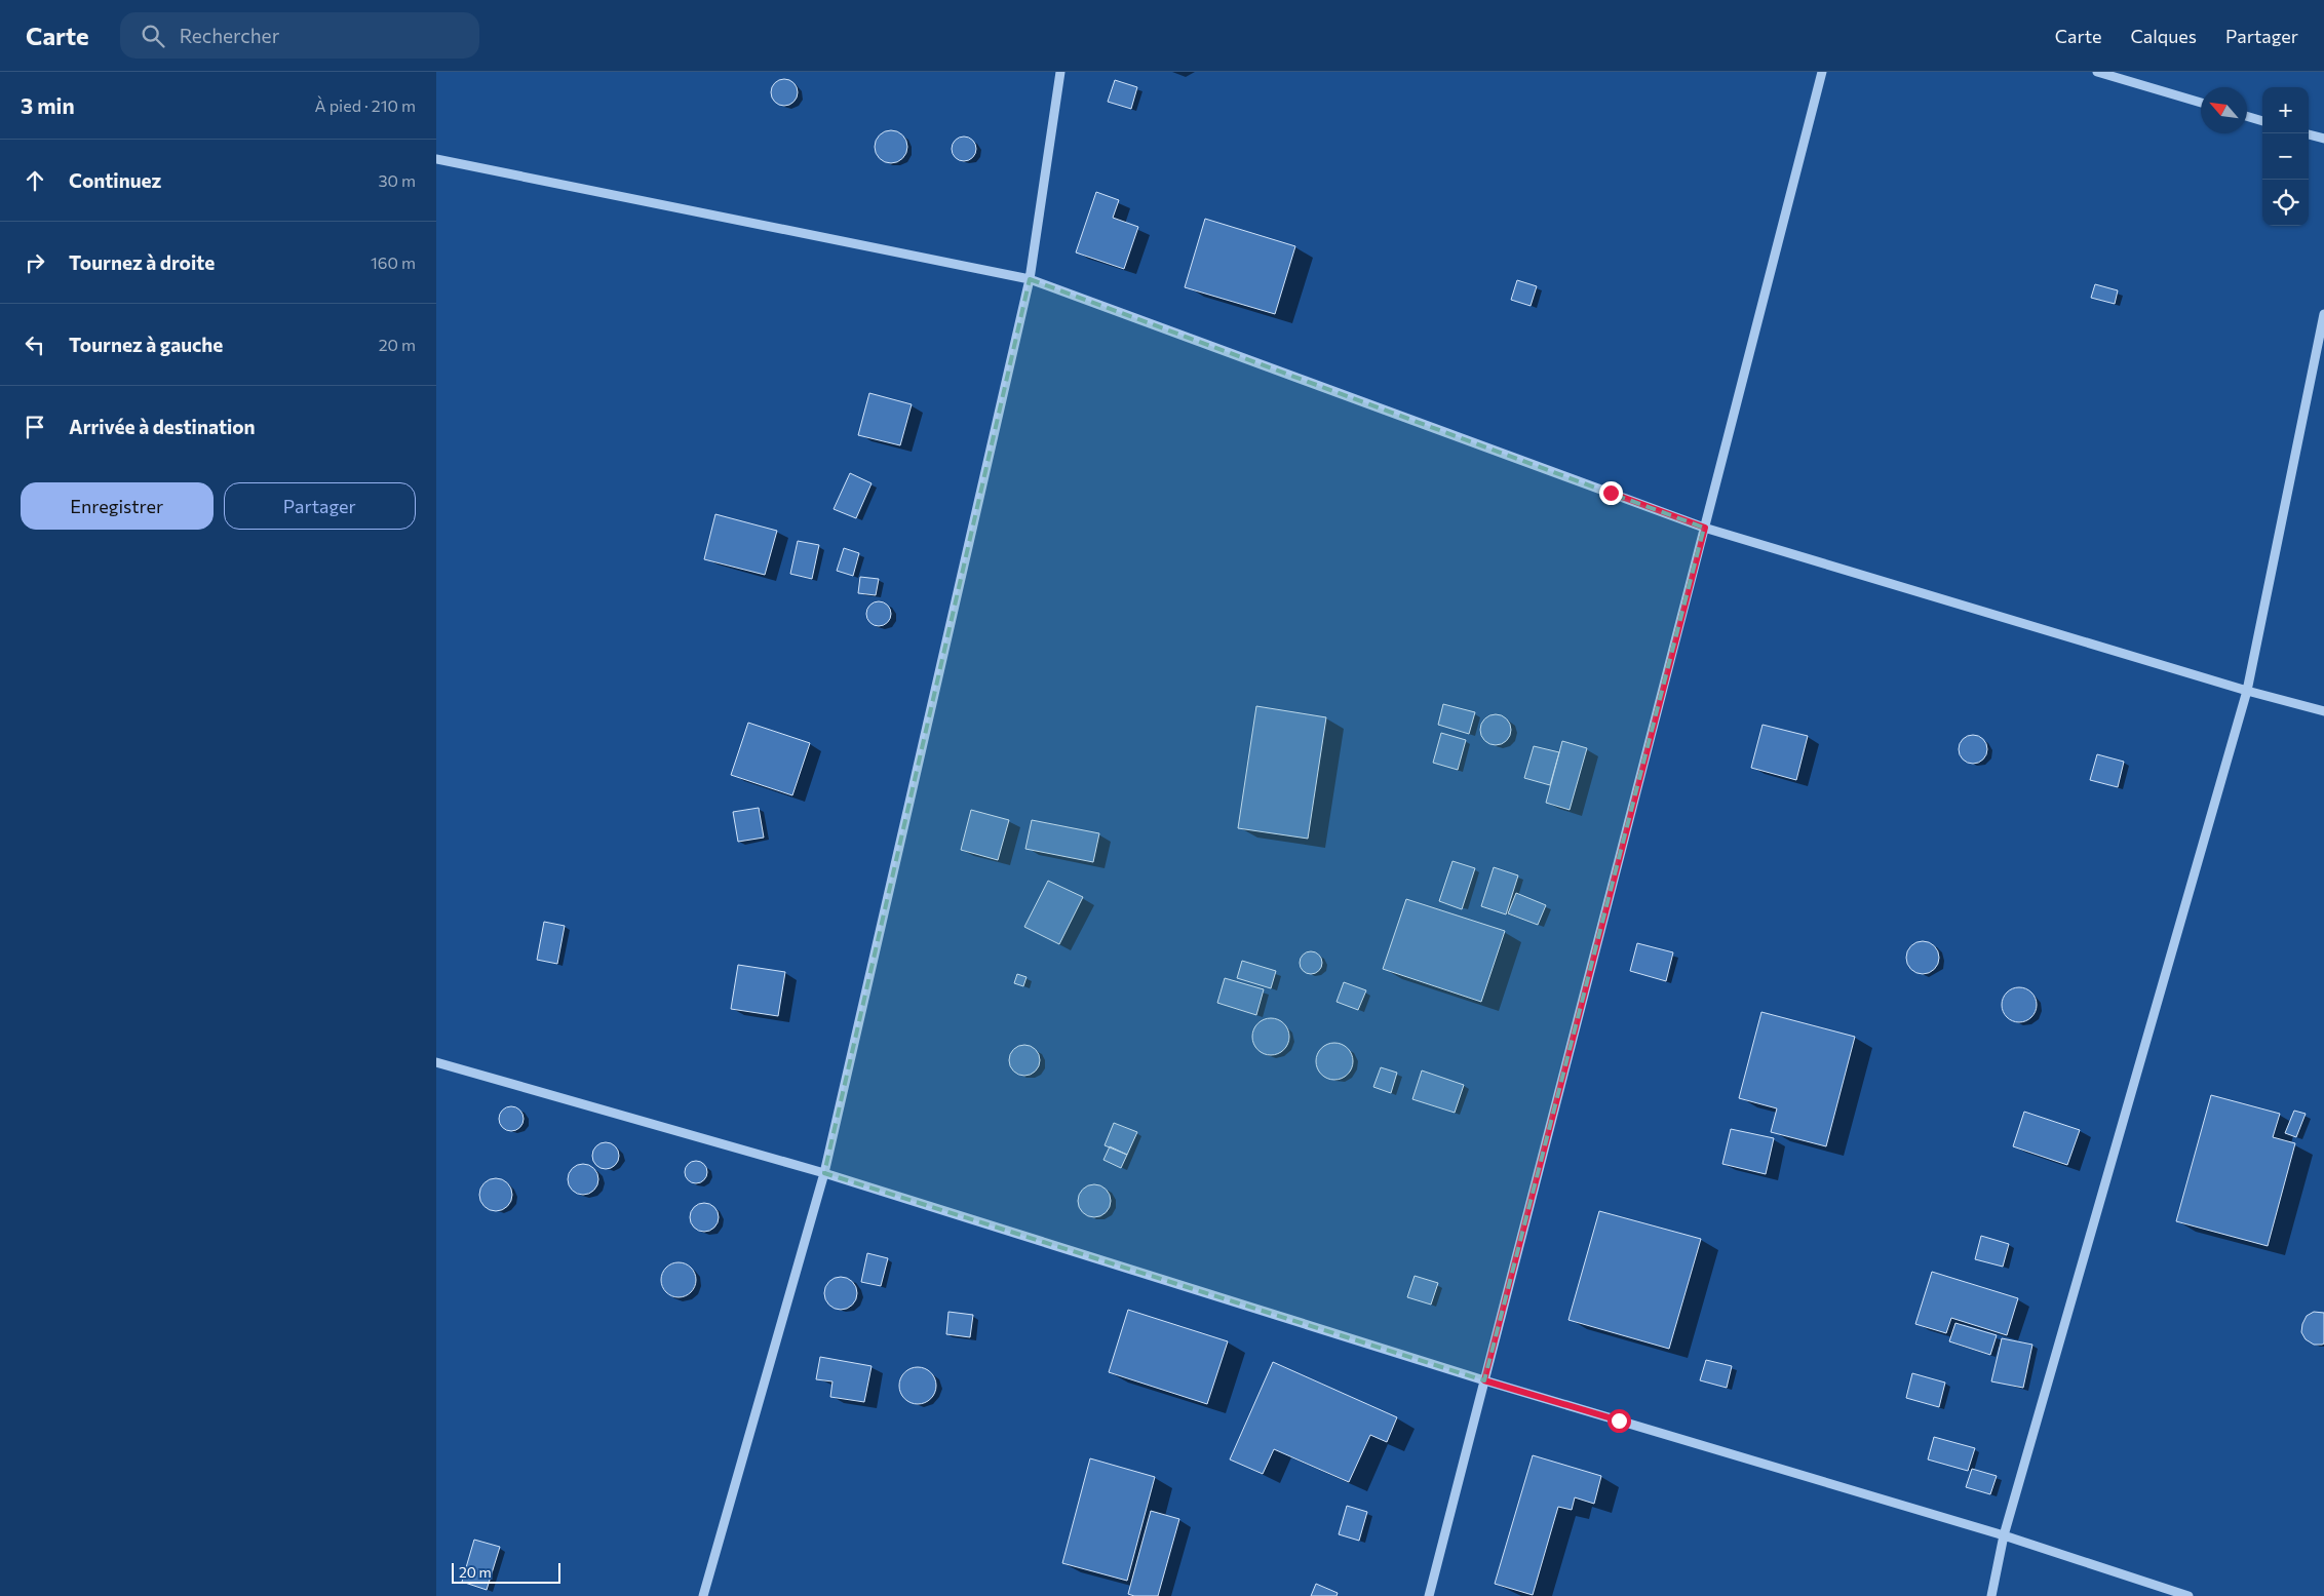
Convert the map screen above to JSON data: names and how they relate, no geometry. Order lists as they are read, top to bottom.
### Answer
{
  "scale_bar": "20 m",
  "north": "top left",
  "page": {
    "header": "Carte",
    "search": "Rechercher",
    "nav": ["Carte", "Calques", "Partager"],
    "heading": ["3 min", "À pied · 210 m"],
    "map_buttons": ["+", "−"],
    "list": [
      ["Continuez", "30 m"],
      ["Tournez à droite", "160 m"],
      ["Tournez à gauche", "20 m"],
      "Arrivée à destination"
    ],
    "buttons": ["Enregistrer", "Partager"],
    "scale": "20 m"
  }
}
